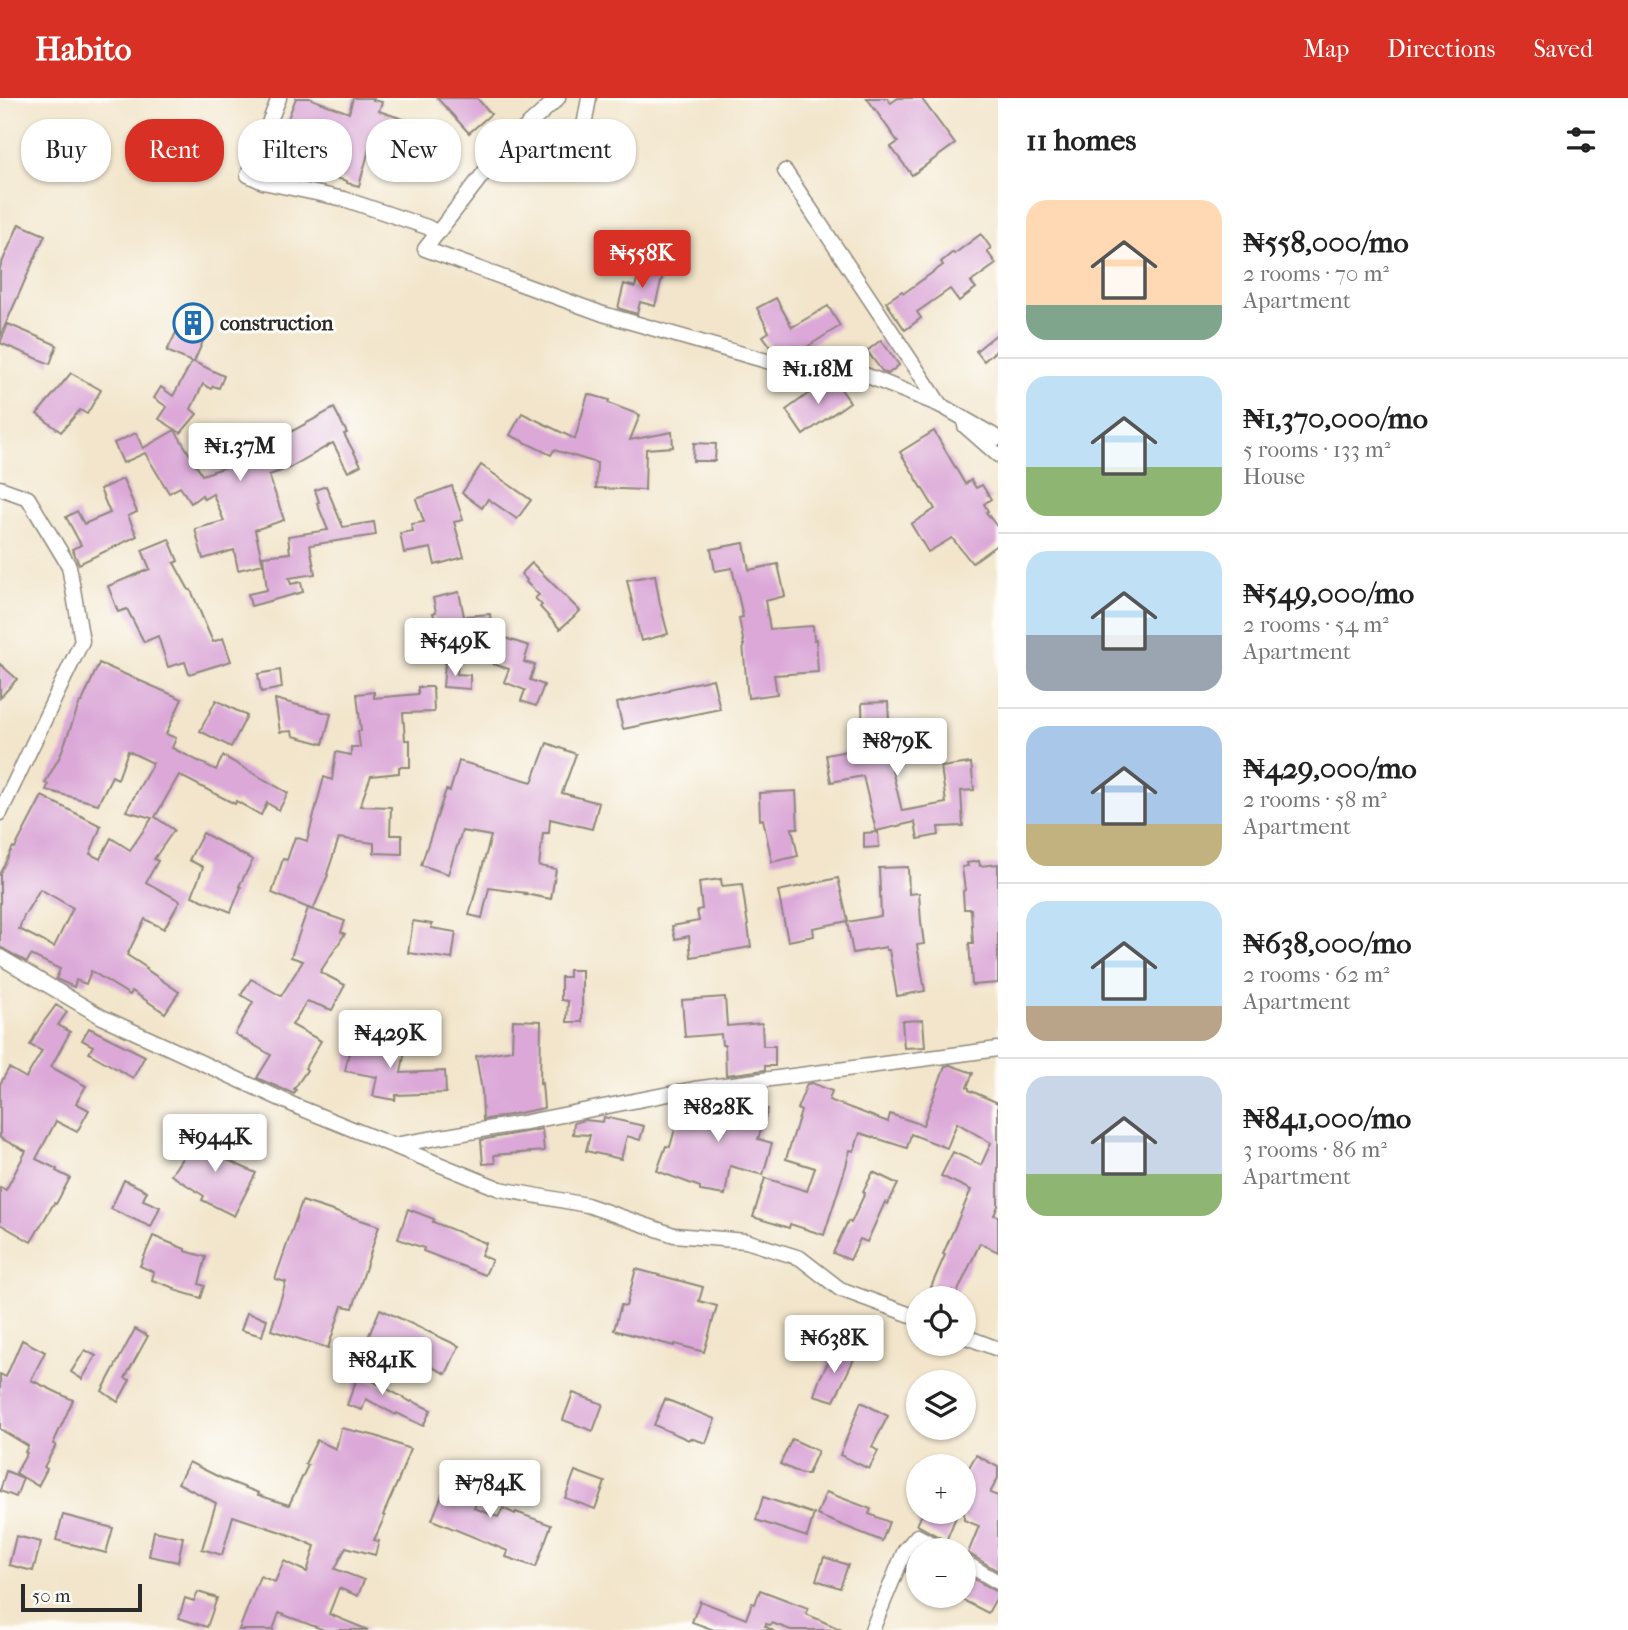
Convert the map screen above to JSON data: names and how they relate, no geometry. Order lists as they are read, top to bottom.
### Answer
{
  "places": {
    "building": ["construction"]
  },
  "scale_bar": "50 m",
  "page": {
    "header": "Habito",
    "nav": ["Map", "Directions", "Saved"],
    "heading": "11 homes",
    "chip": [
      "Buy",
      "Rent",
      "Filters",
      "New",
      "Apartment"
    ],
    "list": [
      {
        "name": "₦558,000/mo",
        "note": "2 rooms · 70 m² · Apartment"
      },
      {
        "name": "₦1,370,000/mo",
        "note": "5 rooms · 133 m² · House"
      },
      {
        "name": "₦549,000/mo",
        "note": "2 rooms · 54 m² · Apartment"
      },
      {
        "name": "₦429,000/mo",
        "note": "2 rooms · 58 m² · Apartment"
      },
      {
        "name": "₦638,000/mo",
        "note": "2 rooms · 62 m² · Apartment"
      },
      {
        "name": "₦841,000/mo",
        "note": "3 rooms · 86 m² · Apartment"
      }
    ],
    "price": [
      "₦558K",
      "₦1.18M",
      "₦1.37M",
      "₦549K",
      "₦879K",
      "₦429K",
      "₦828K",
      "₦944K",
      "₦638K",
      "₦841K",
      "₦784K"
    ],
    "map_buttons": ["+", "−"],
    "scale": "50 m"
  }
}
